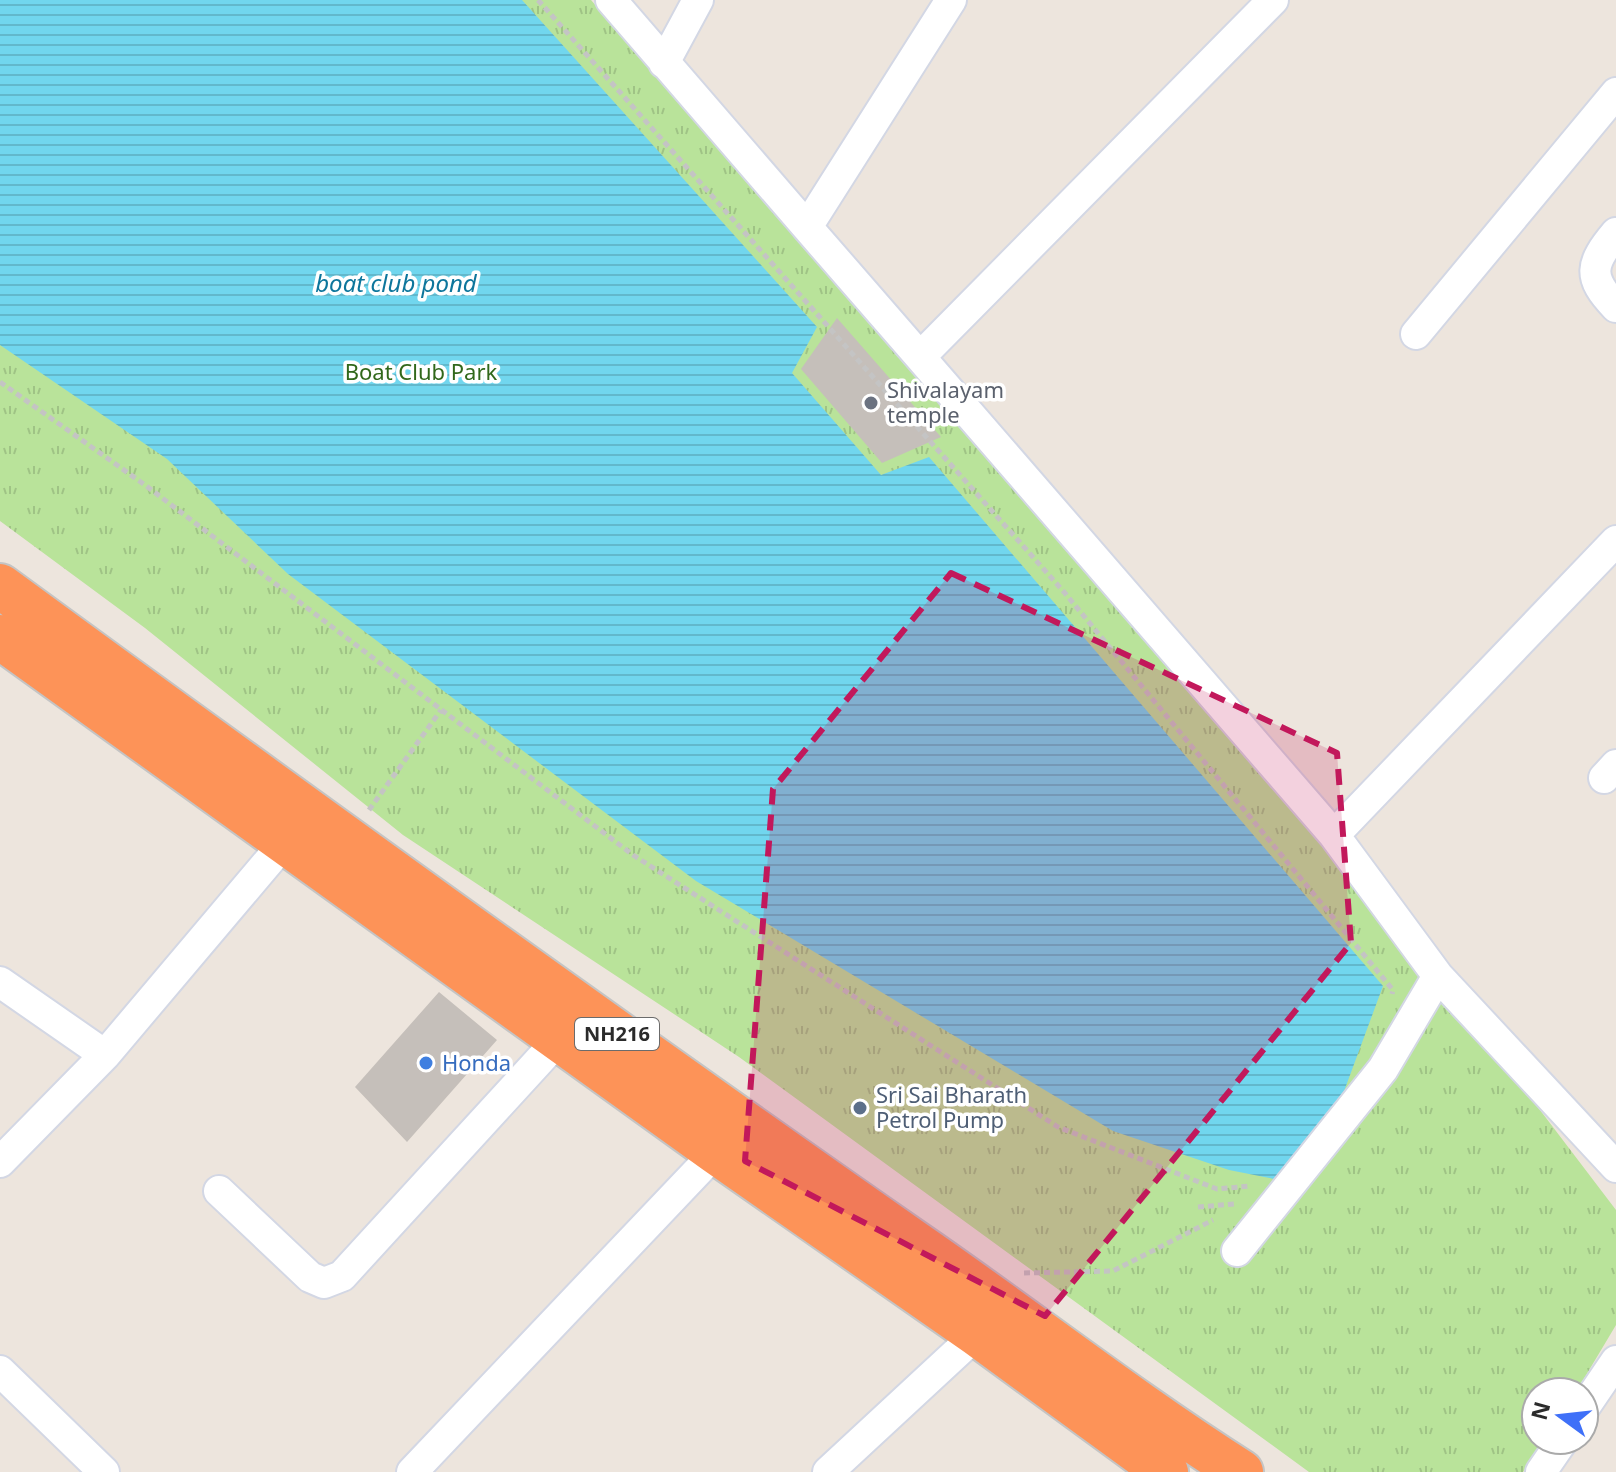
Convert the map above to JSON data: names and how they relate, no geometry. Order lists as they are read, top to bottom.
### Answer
{
  "streets": {
    "highway": ["NH216"]
  },
  "water": ["boat club pond"],
  "parks": ["Boat Club Park"],
  "places": ["Shivalayam temple", "Honda", "Sri Sai Bharath Petrol Pump"],
  "north": "left"
}
